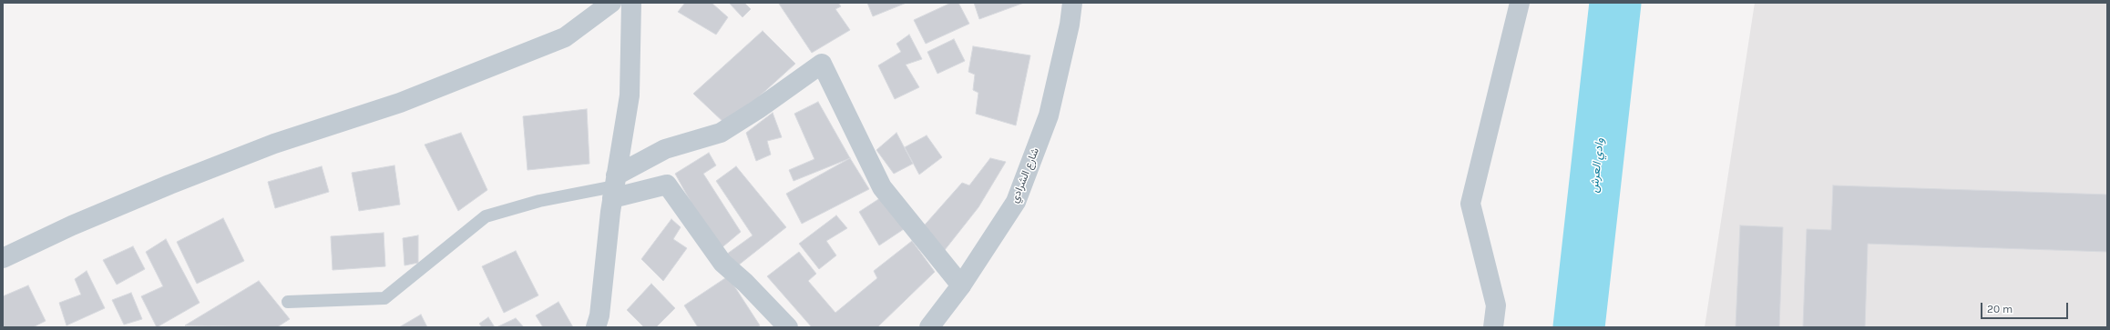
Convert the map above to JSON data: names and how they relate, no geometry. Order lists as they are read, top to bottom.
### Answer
{
  "streets": {
    "street": ["شارع الشرادي"]
  },
  "water": ["وادي العرش"],
  "scale_bar": "20 m"
}
